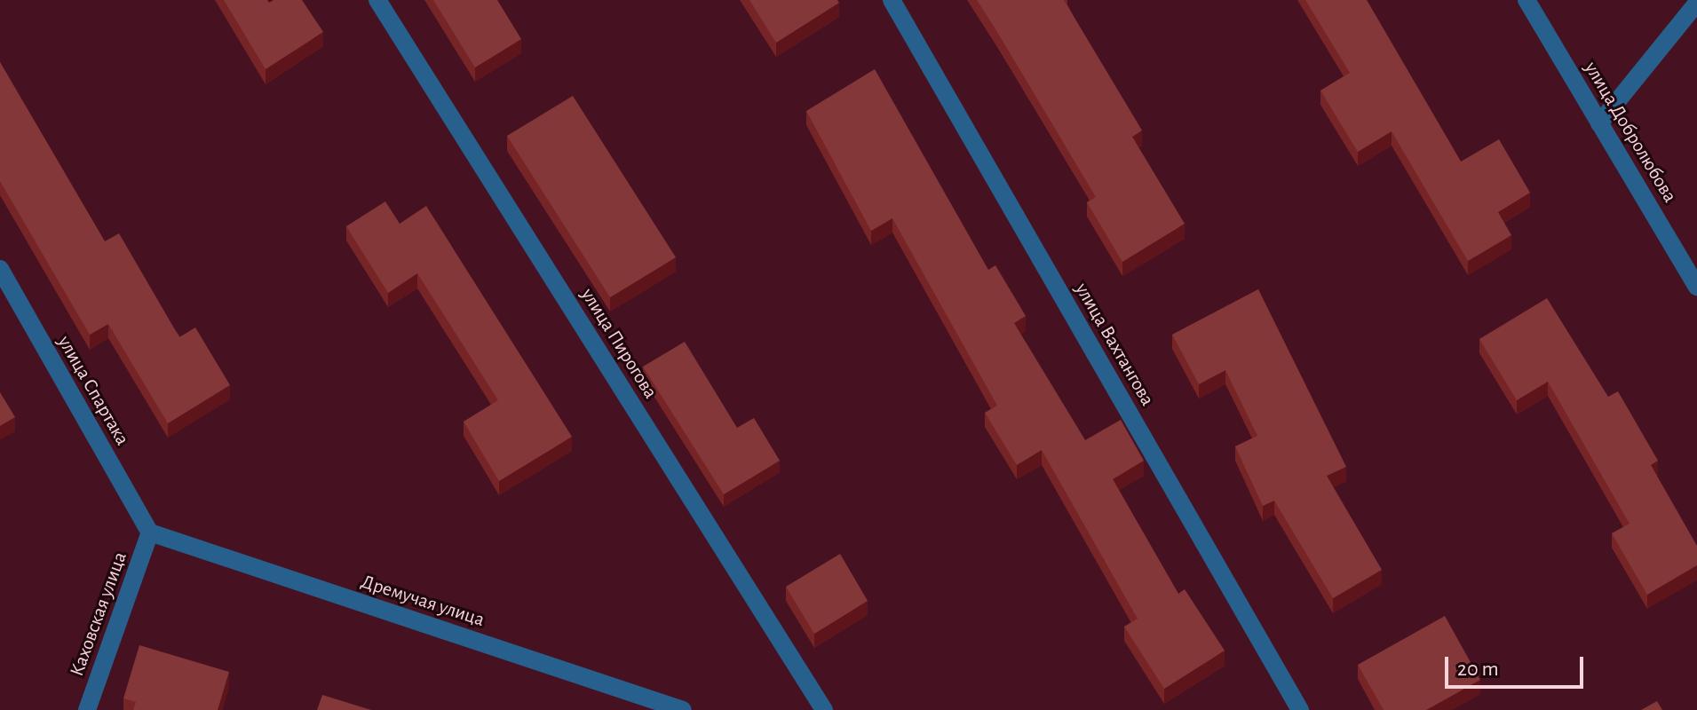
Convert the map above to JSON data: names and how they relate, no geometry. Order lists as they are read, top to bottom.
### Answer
{
  "streets": {
    "street": [
      "улица Добролюбова",
      "улица Пирогова",
      "улица Вахтангова",
      "улица Спартака",
      "Дремучая улица",
      "Каховская улица"
    ]
  },
  "crossings": [
    ["улица Спартака", "Дремучая улица"],
    ["улица Спартака", "Каховская улица"],
    ["Дремучая улица", "Каховская улица"]
  ],
  "scale_bar": "20 m"
}
